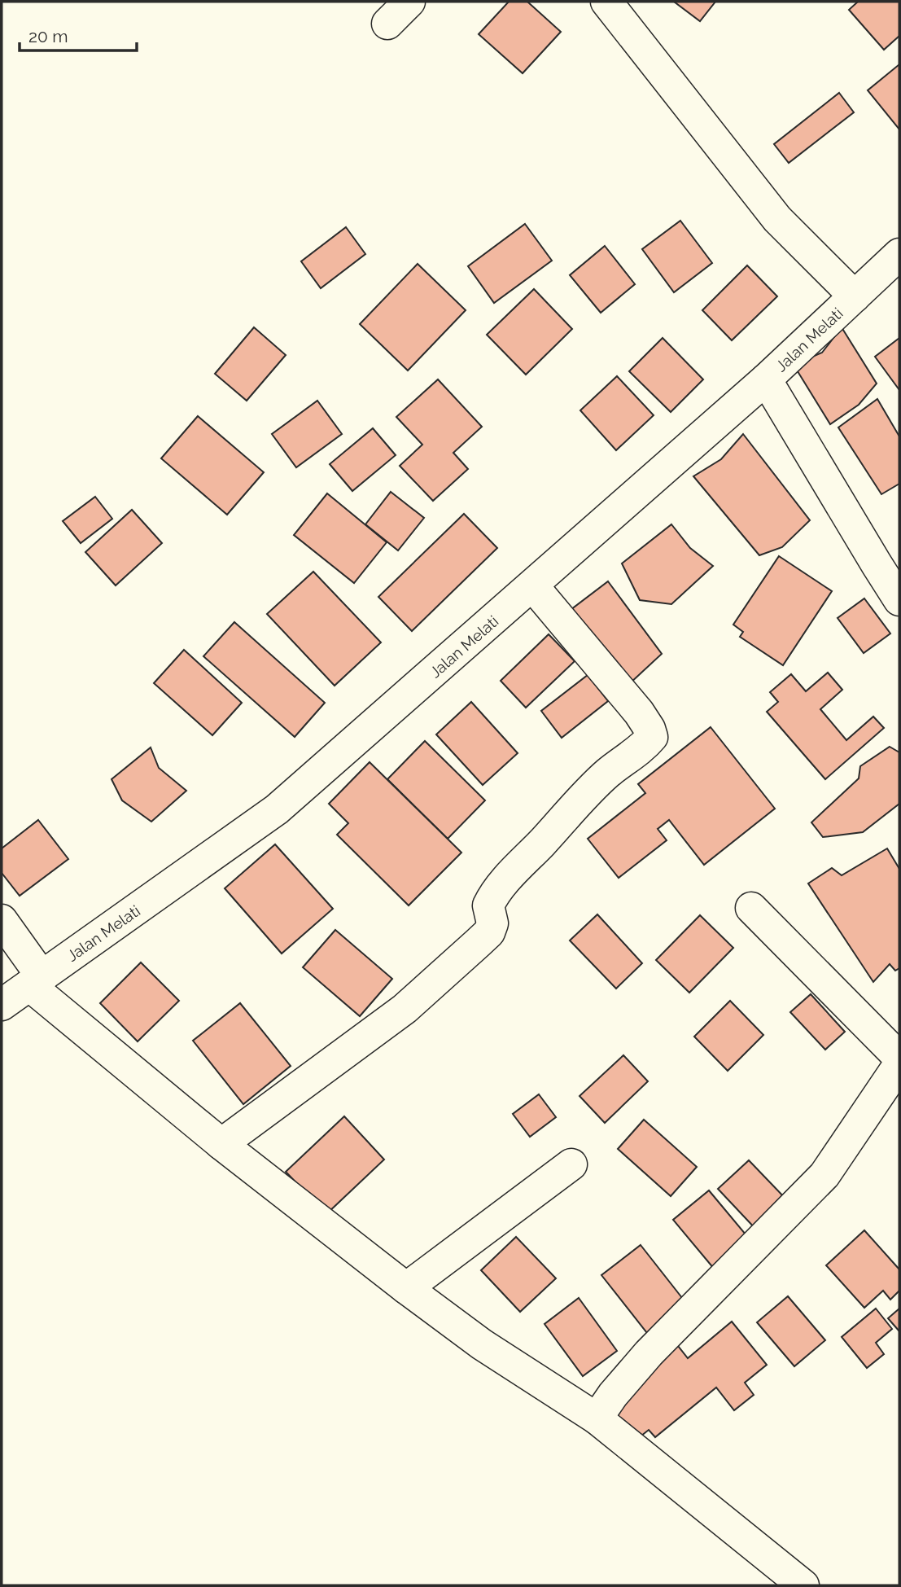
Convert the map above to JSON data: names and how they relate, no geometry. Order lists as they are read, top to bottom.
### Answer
{
  "streets": {
    "street": ["Jalan Melati"]
  },
  "scale_bar": "20 m"
}
